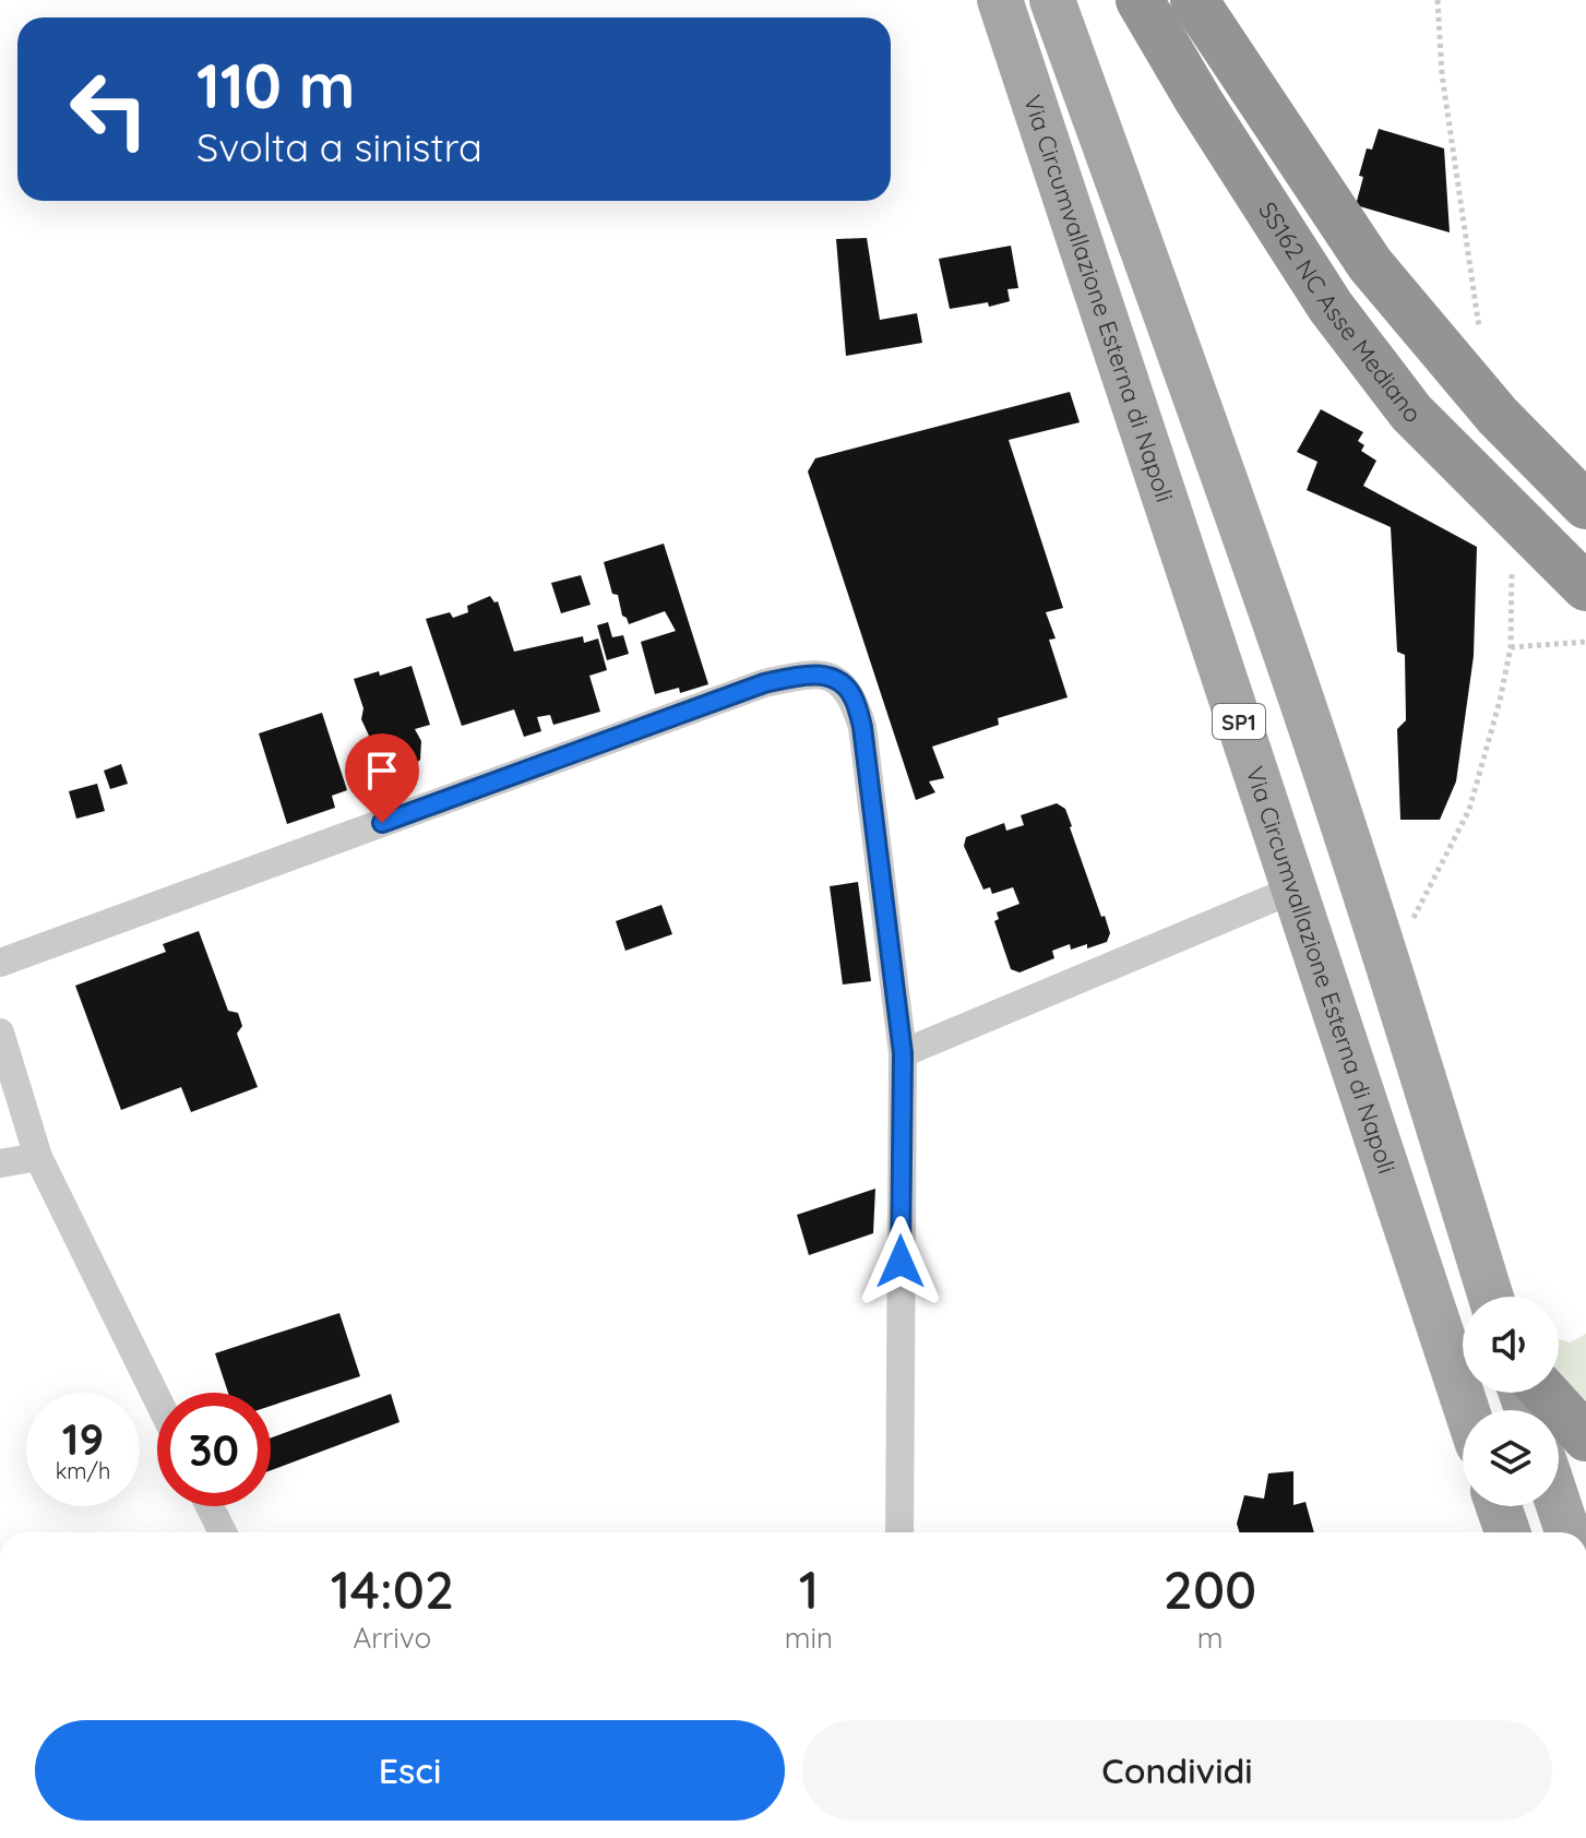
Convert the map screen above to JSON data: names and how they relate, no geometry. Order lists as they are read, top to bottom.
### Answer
{
  "streets": {
    "highway": ["SS162 NC Asse Mediano"],
    "main road": ["Via Circumvallazione Esterna di Napoli", "SP1"]
  },
  "page": {
    "turn": ["110 m", "Svolta a sinistra"],
    "speed": "19 km/h",
    "limit": "30",
    "eta": [
      "14:02",
      "Arrivo",
      "1",
      "min",
      "200",
      "m"
    ],
    "buttons": ["Esci", "Condividi"]
  }
}
